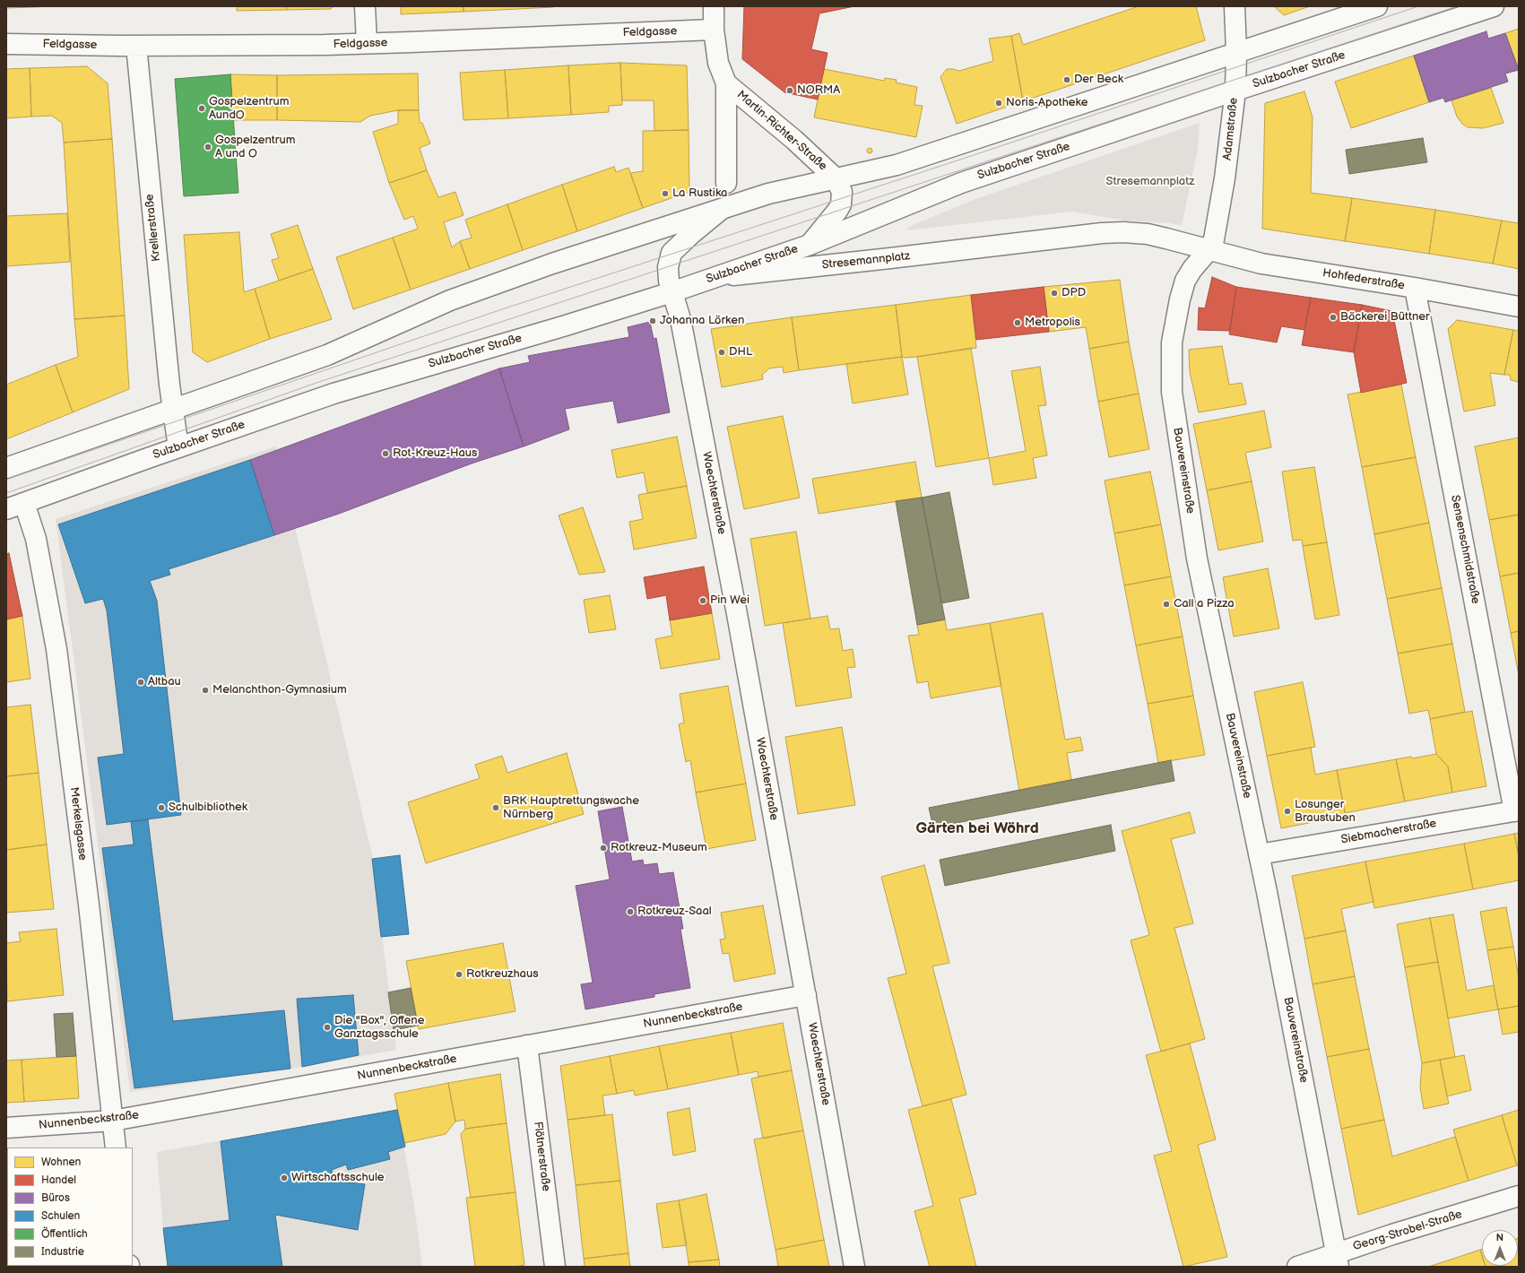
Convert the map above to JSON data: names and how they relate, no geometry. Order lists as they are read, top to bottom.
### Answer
{
  "streets": {
    "street": [
      "Feldgasse",
      "Sulzbacher Straße",
      "Adamstraße",
      "Martin-Richter-Straße",
      "Krellerstraße",
      "Stresemannplatz",
      "Hohfederstraße",
      "Bauvereinstraße",
      "Waechterstraße",
      "Sensenschmidstraße",
      "Merkelsgasse",
      "Siebmacherstraße",
      "Nunnenbeckstraße",
      "Flötnerstraße",
      "Georg-Strobel-Straße"
    ]
  },
  "crossings": [
    ["Feldgasse", "Martin-Richter-Straße"],
    ["Feldgasse", "Krellerstraße"],
    ["Sulzbacher Straße", "Adamstraße"],
    ["Sulzbacher Straße", "Krellerstraße"],
    ["Sulzbacher Straße", "Stresemannplatz"],
    ["Sulzbacher Straße", "Waechterstraße"],
    ["Sulzbacher Straße", "Merkelsgasse"],
    ["Adamstraße", "Stresemannplatz"],
    ["Adamstraße", "Hohfederstraße"],
    ["Adamstraße", "Bauvereinstraße"],
    ["Stresemannplatz", "Hohfederstraße"],
    ["Stresemannplatz", "Bauvereinstraße"],
    ["Hohfederstraße", "Bauvereinstraße"],
    ["Hohfederstraße", "Sensenschmidstraße"],
    ["Bauvereinstraße", "Siebmacherstraße"],
    ["Bauvereinstraße", "Georg-Strobel-Straße"],
    ["Waechterstraße", "Nunnenbeckstraße"],
    ["Sensenschmidstraße", "Siebmacherstraße"],
    ["Merkelsgasse", "Nunnenbeckstraße"],
    ["Nunnenbeckstraße", "Flötnerstraße"]
  ],
  "districts": ["Gärten bei Wöhrd"],
  "parks": ["Stresemannplatz"],
  "places": [
    "Der Beck",
    "NORMA",
    "Noris-Apotheke",
    "Gospelzentrum AundO",
    "Gospelzentrum A und O",
    "La Rustika",
    "DPD",
    "Bäckerei Büttner",
    "Johanna Lörken",
    "Metropolis",
    "DHL",
    "Rot-Kreuz-Haus",
    "Pin Wei",
    "Call a Pizza",
    "Altbau",
    "Melanchthon-Gymnasium",
    "Schulbibliothek",
    "BRK Hauptrettungswache Nürnberg",
    "Losunger Braustuben",
    "Rotkreuz-Museum",
    "Rotkreuz-Saal",
    "Rotkreuzhaus",
    "Die \"Box\", Offene Ganztagsschule",
    "Wirtschaftsschule"
  ],
  "legend": [
    "Wohnen",
    "Handel",
    "Büros",
    "Schulen",
    "Öffentlich",
    "Industrie"
  ],
  "north": "top"
}
